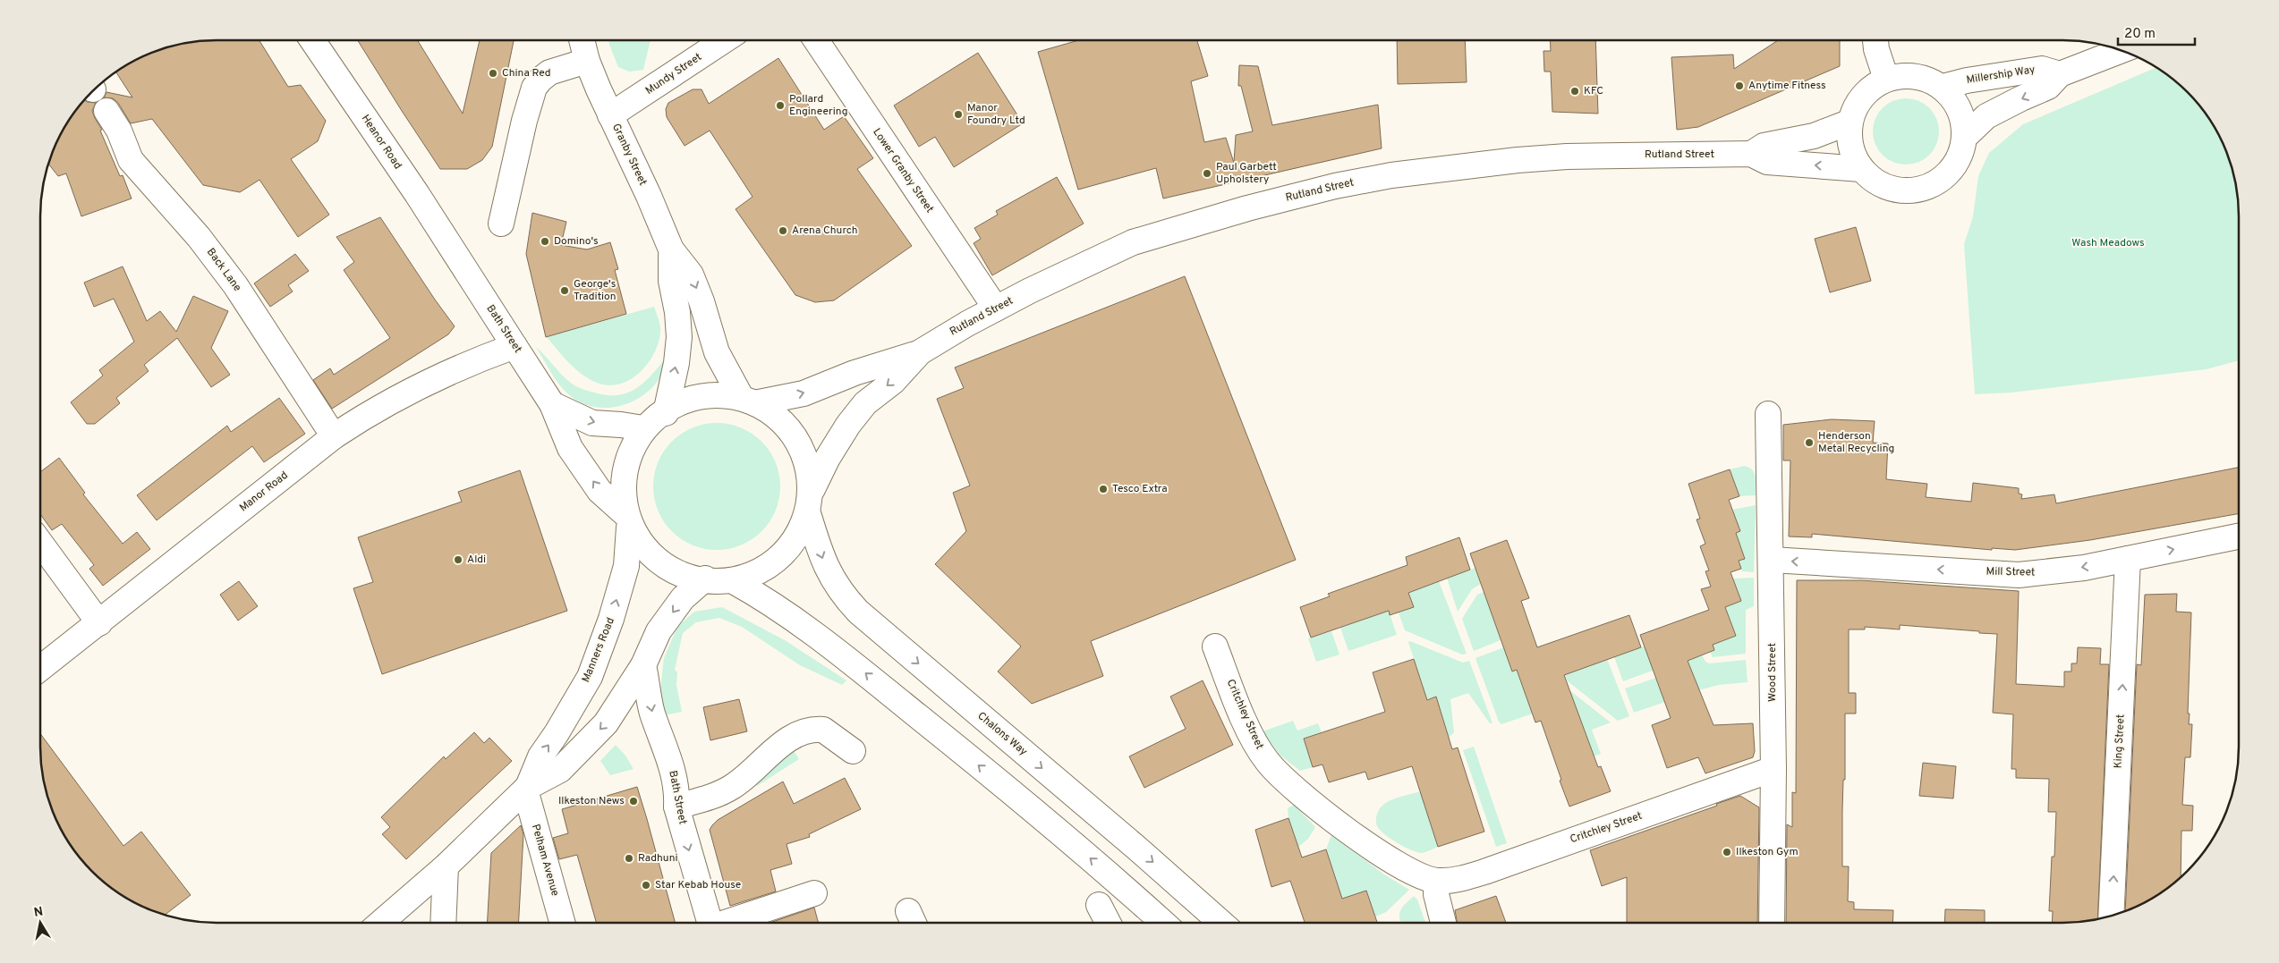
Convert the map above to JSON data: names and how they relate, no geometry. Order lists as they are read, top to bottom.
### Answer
{
  "streets": {
    "street": [
      "Mundy Street",
      "Millership Way",
      "Heanor Road",
      "Granby Street",
      "Rutland Street",
      "Lower Granby Street",
      "Back Lane",
      "Bath Street",
      "Manor Road",
      "Mill Street",
      "Manners Road",
      "Wood Street",
      "Critchley Street",
      "Chalons Way",
      "King Street",
      "Pelham Avenue"
    ]
  },
  "crossings": [
    ["Mundy Street", "Granby Street"],
    ["Millership Way", "Rutland Street"],
    ["Heanor Road", "Bath Street"],
    ["Granby Street", "Rutland Street"],
    ["Rutland Street", "Lower Granby Street"],
    ["Rutland Street", "Manners Road"],
    ["Rutland Street", "Chalons Way"],
    ["Back Lane", "Manor Road"],
    ["Bath Street", "Manor Road"],
    ["Bath Street", "Manners Road"],
    ["Mill Street", "Wood Street"],
    ["Mill Street", "King Street"],
    ["Manners Road", "Pelham Avenue"],
    ["Wood Street", "Critchley Street"]
  ],
  "one_way": ["Millership Way", "King Street"],
  "parks": ["Wash Meadows"],
  "places": [
    "China Red",
    "Anytime Fitness",
    "KFC",
    "Pollard Engineering",
    "Manor Foundry Ltd",
    "Paul Garbett Upholstery",
    "Arena Church",
    "Domino's",
    "George's Tradition",
    "Henderson Metal Recycling",
    "Tesco Extra",
    "Aldi",
    "Ilkeston News",
    "Ilkeston Gym",
    "Radhuni",
    "Star Kebab House"
  ],
  "scale_bar": "20 m",
  "north": "top"
}
